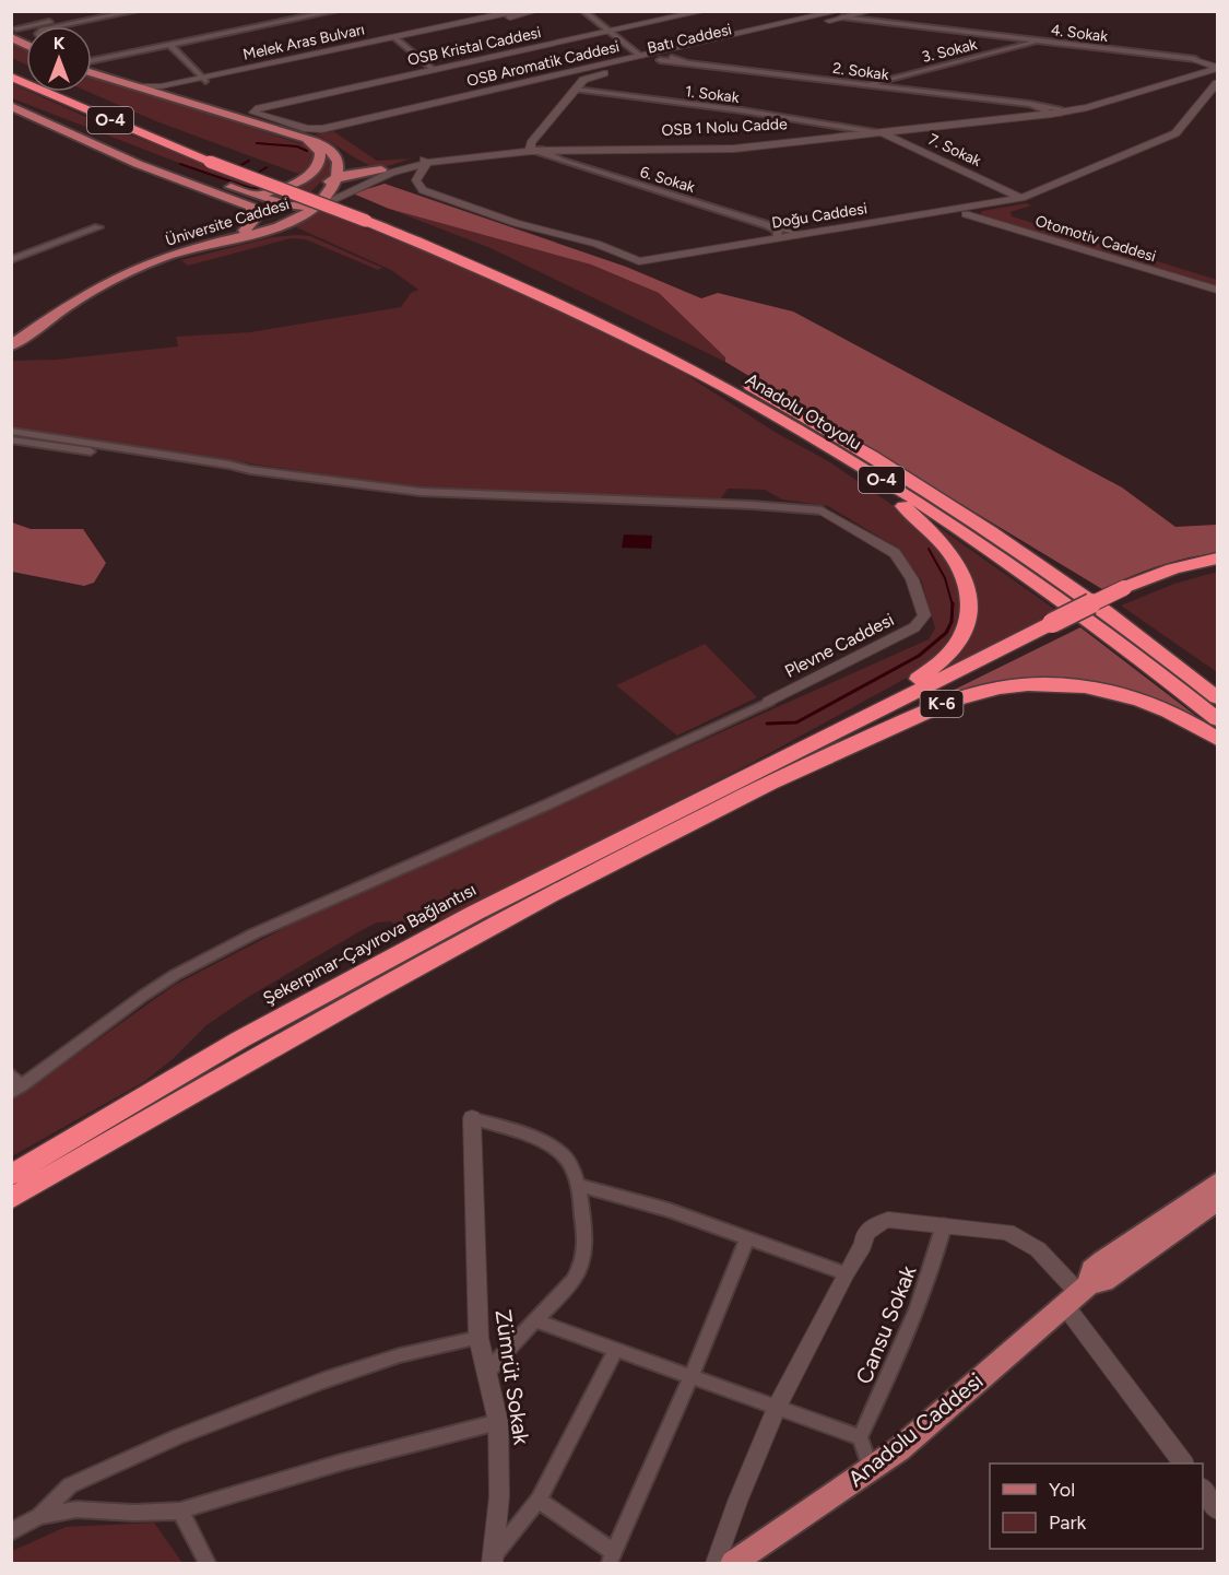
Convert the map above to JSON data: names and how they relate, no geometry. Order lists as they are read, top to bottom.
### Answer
{
  "streets": {
    "highway": [
      "O-4",
      "Anadolu Otoyolu",
      "K-6",
      "Şekerpınar-Çayırova Bağlantısı"
    ],
    "main road": ["OSB 1 Nolu Cadde", "Üniversite Caddesi", "Anadolu Caddesi"],
    "street": [
      "4. Sokak",
      "Batı Caddesi",
      "Melek Aras Bulvarı",
      "OSB Kristal Caddesi",
      "3. Sokak",
      "OSB Aromatik Caddesi",
      "2. Sokak",
      "1. Sokak",
      "7. Sokak",
      "6. Sokak",
      "Doğu Caddesi",
      "Otomotiv Caddesi",
      "Plevne Caddesi",
      "Cansu Sokak",
      "Zümrüt Sokak"
    ]
  },
  "crossings": [
    ["4. Sokak", "Batı Caddesi"],
    ["4. Sokak", "3. Sokak"],
    ["4. Sokak", "OSB Aromatik Caddesi"],
    ["Batı Caddesi", "OSB Aromatik Caddesi"],
    ["Batı Caddesi", "2. Sokak"],
    ["Batı Caddesi", "1. Sokak"],
    ["Batı Caddesi", "OSB 1 Nolu Cadde"],
    ["Batı Caddesi", "6. Sokak"],
    ["OSB Kristal Caddesi", "OSB Aromatik Caddesi"],
    ["3. Sokak", "2. Sokak"],
    ["2. Sokak", "OSB 1 Nolu Cadde"],
    ["1. Sokak", "OSB 1 Nolu Cadde"],
    ["O-4", "Anadolu Otoyolu"],
    ["OSB 1 Nolu Cadde", "7. Sokak"],
    ["OSB 1 Nolu Cadde", "6. Sokak"],
    ["7. Sokak", "Doğu Caddesi"],
    ["6. Sokak", "Doğu Caddesi"],
    ["Anadolu Otoyolu", "K-6"],
    ["K-6", "Şekerpınar-Çayırova Bağlantısı"]
  ],
  "legend": ["Yol", "Park"],
  "north": "top"
}
